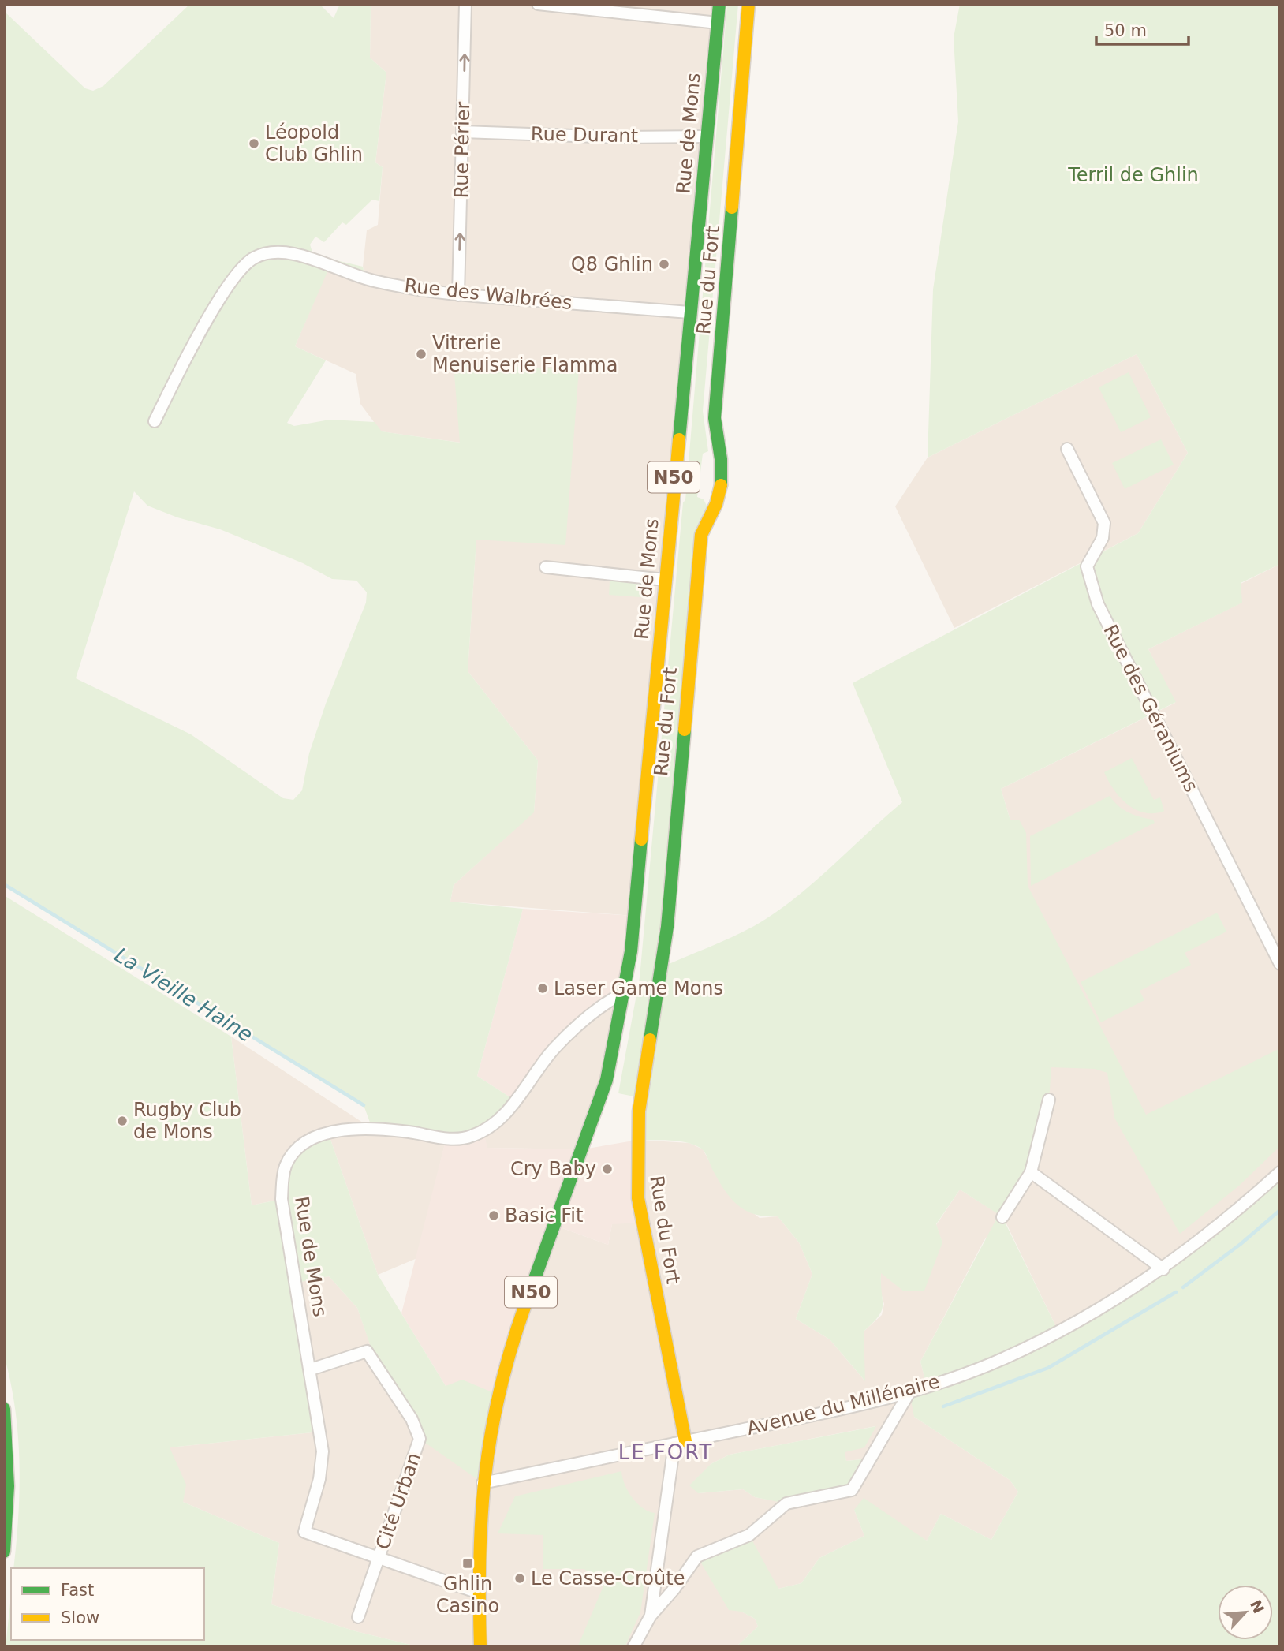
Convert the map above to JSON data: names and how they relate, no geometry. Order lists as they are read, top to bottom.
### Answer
{
  "streets": {
    "main road": ["Rue de Mons", "Rue du Fort", "N50"],
    "street": [
      "Rue Durant",
      "Rue Périer",
      "Rue des Walbrées",
      "Rue des Géraniums",
      "Avenue du Millénaire",
      "Cité Urban"
    ]
  },
  "crossings": [
    ["Rue de Mons", "Rue Durant"],
    ["Rue de Mons", "Rue des Walbrées"],
    ["Rue de Mons", "N50"],
    ["Rue de Mons", "Avenue du Millénaire"],
    ["Rue de Mons", "Cité Urban"],
    ["Rue Durant", "Rue Périer"],
    ["Rue Périer", "Rue des Walbrées"],
    ["Rue du Fort", "Avenue du Millénaire"],
    ["N50", "Avenue du Millénaire"],
    ["N50", "Cité Urban"]
  ],
  "one_way": ["Rue Périer"],
  "districts": ["LE FORT"],
  "water": ["La Vieille Haine"],
  "parks": ["Terril de Ghlin"],
  "places": {
    "other": [
      "Léopold Club Ghlin",
      "Q8 Ghlin",
      "Vitrerie Menuiserie Flamma",
      "Laser Game Mons",
      "Rugby Club de Mons",
      "Cry Baby",
      "Basic Fit",
      "Le Casse-Croûte"
    ],
    "transit": ["Ghlin Casino"]
  },
  "legend": ["Fast", "Slow"],
  "scale_bar": "50 m",
  "north": "top right"
}
